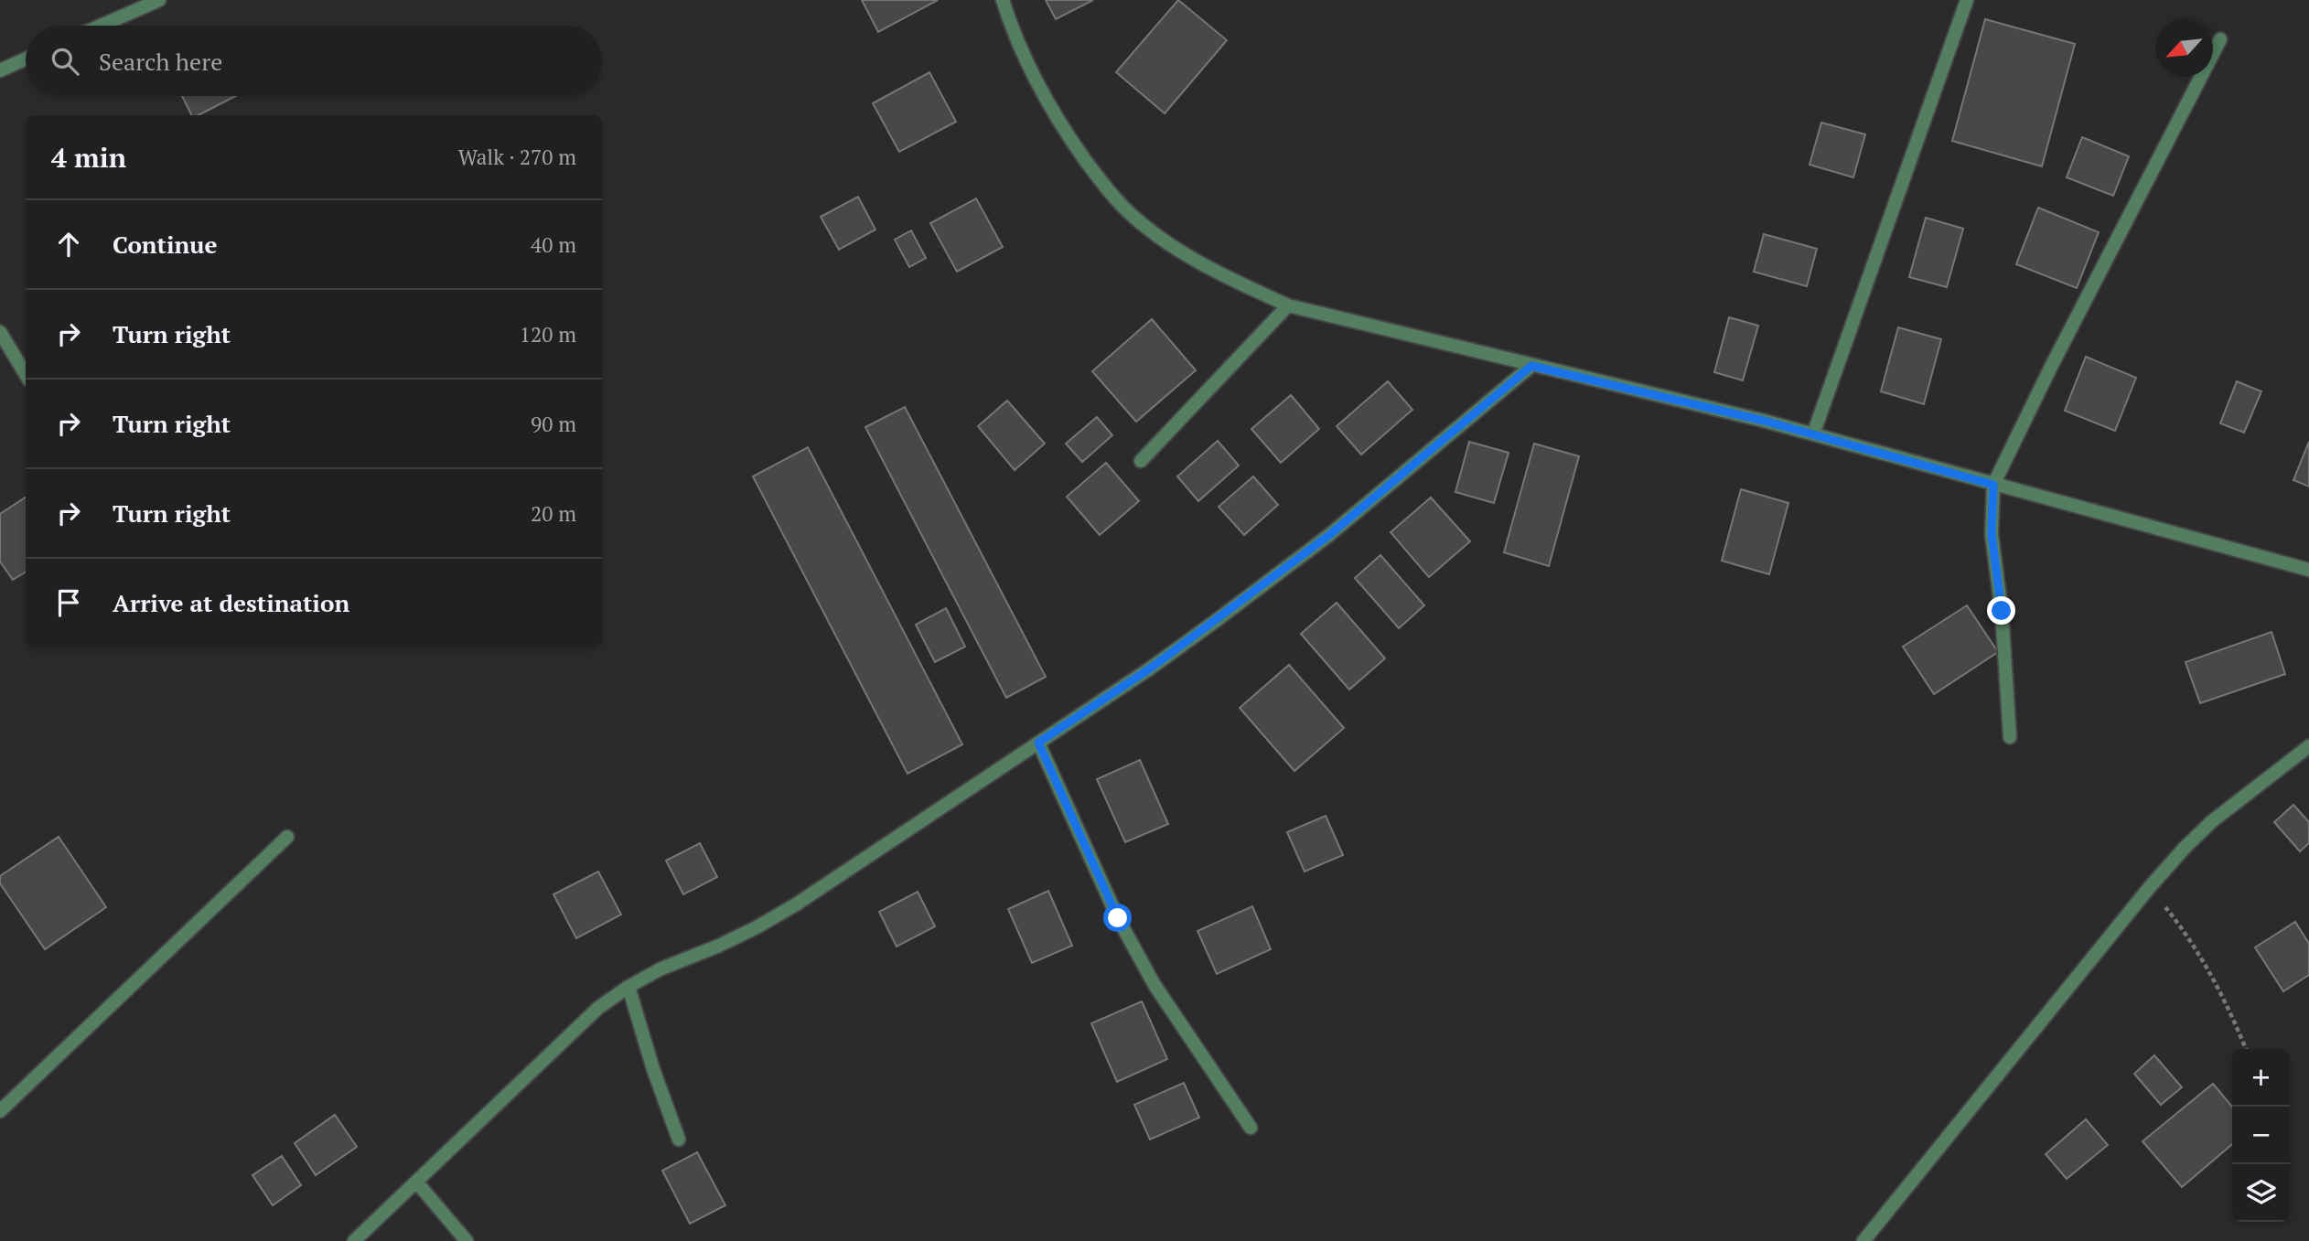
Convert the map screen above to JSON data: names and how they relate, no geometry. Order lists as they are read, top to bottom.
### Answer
{
  "north": "bottom left",
  "page": {
    "search": "Search here",
    "heading": ["4 min", "Walk · 270 m"],
    "list": [
      ["Continue", "40 m"],
      ["Turn right", "120 m"],
      ["Turn right", "90 m"],
      ["Turn right", "20 m"],
      "Arrive at destination"
    ],
    "map_buttons": ["+", "−"]
  }
}
